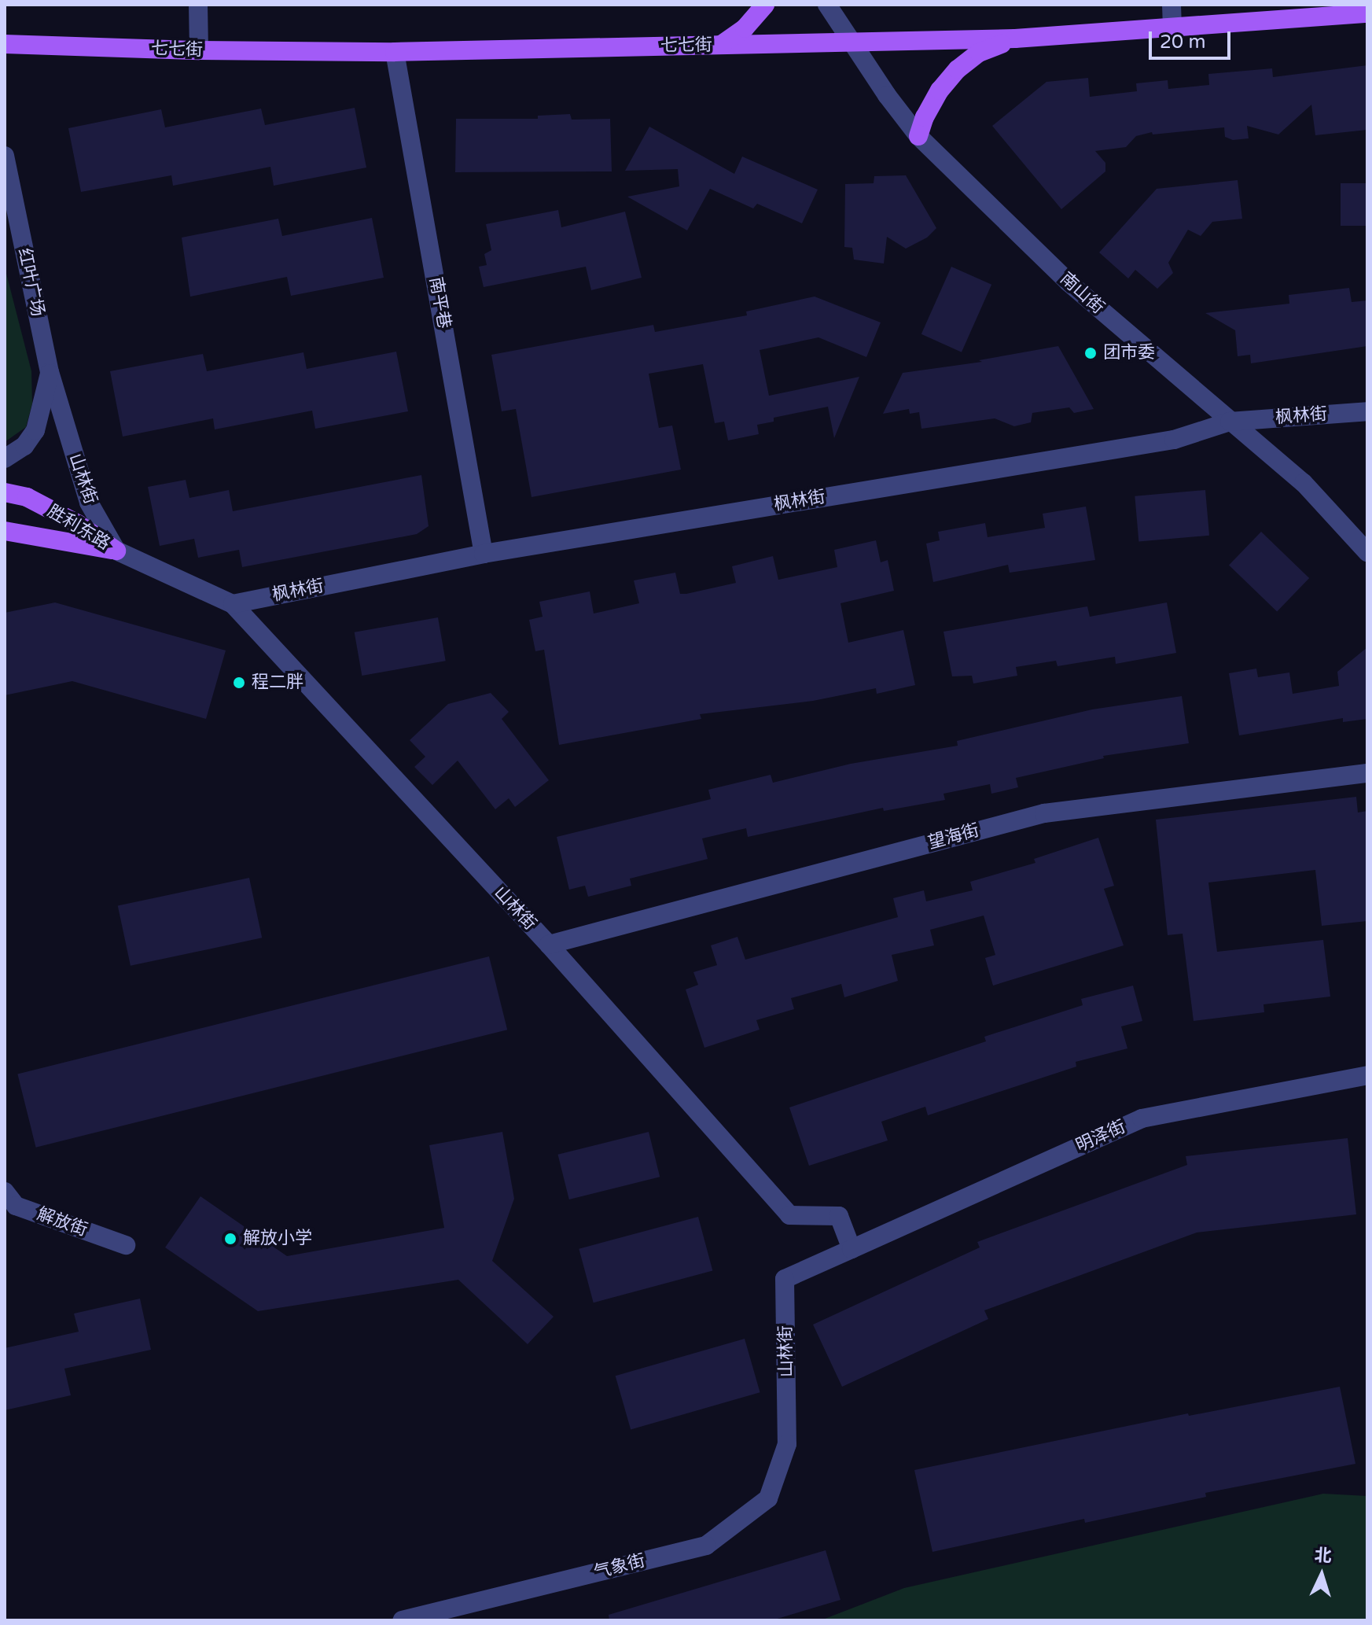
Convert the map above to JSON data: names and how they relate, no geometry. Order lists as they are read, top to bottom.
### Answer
{
  "streets": {
    "main road": ["七七街", "胜利东路"],
    "street": [
      "红叶广场",
      "南山街",
      "南平巷",
      "枫林街",
      "山林街",
      "望海街",
      "明泽街",
      "解放街",
      "气象街"
    ]
  },
  "crossings": [
    ["七七街", "南山街"],
    ["七七街", "南平巷"],
    ["红叶广场", "山林街"],
    ["南山街", "枫林街"],
    ["南平巷", "枫林街"],
    ["枫林街", "山林街"],
    ["山林街", "胜利东路"],
    ["山林街", "望海街"],
    ["山林街", "明泽街"],
    ["山林街", "气象街"]
  ],
  "places": ["团市委", "程二胖", "解放小学"],
  "scale_bar": "20 m",
  "north": "top"
}
